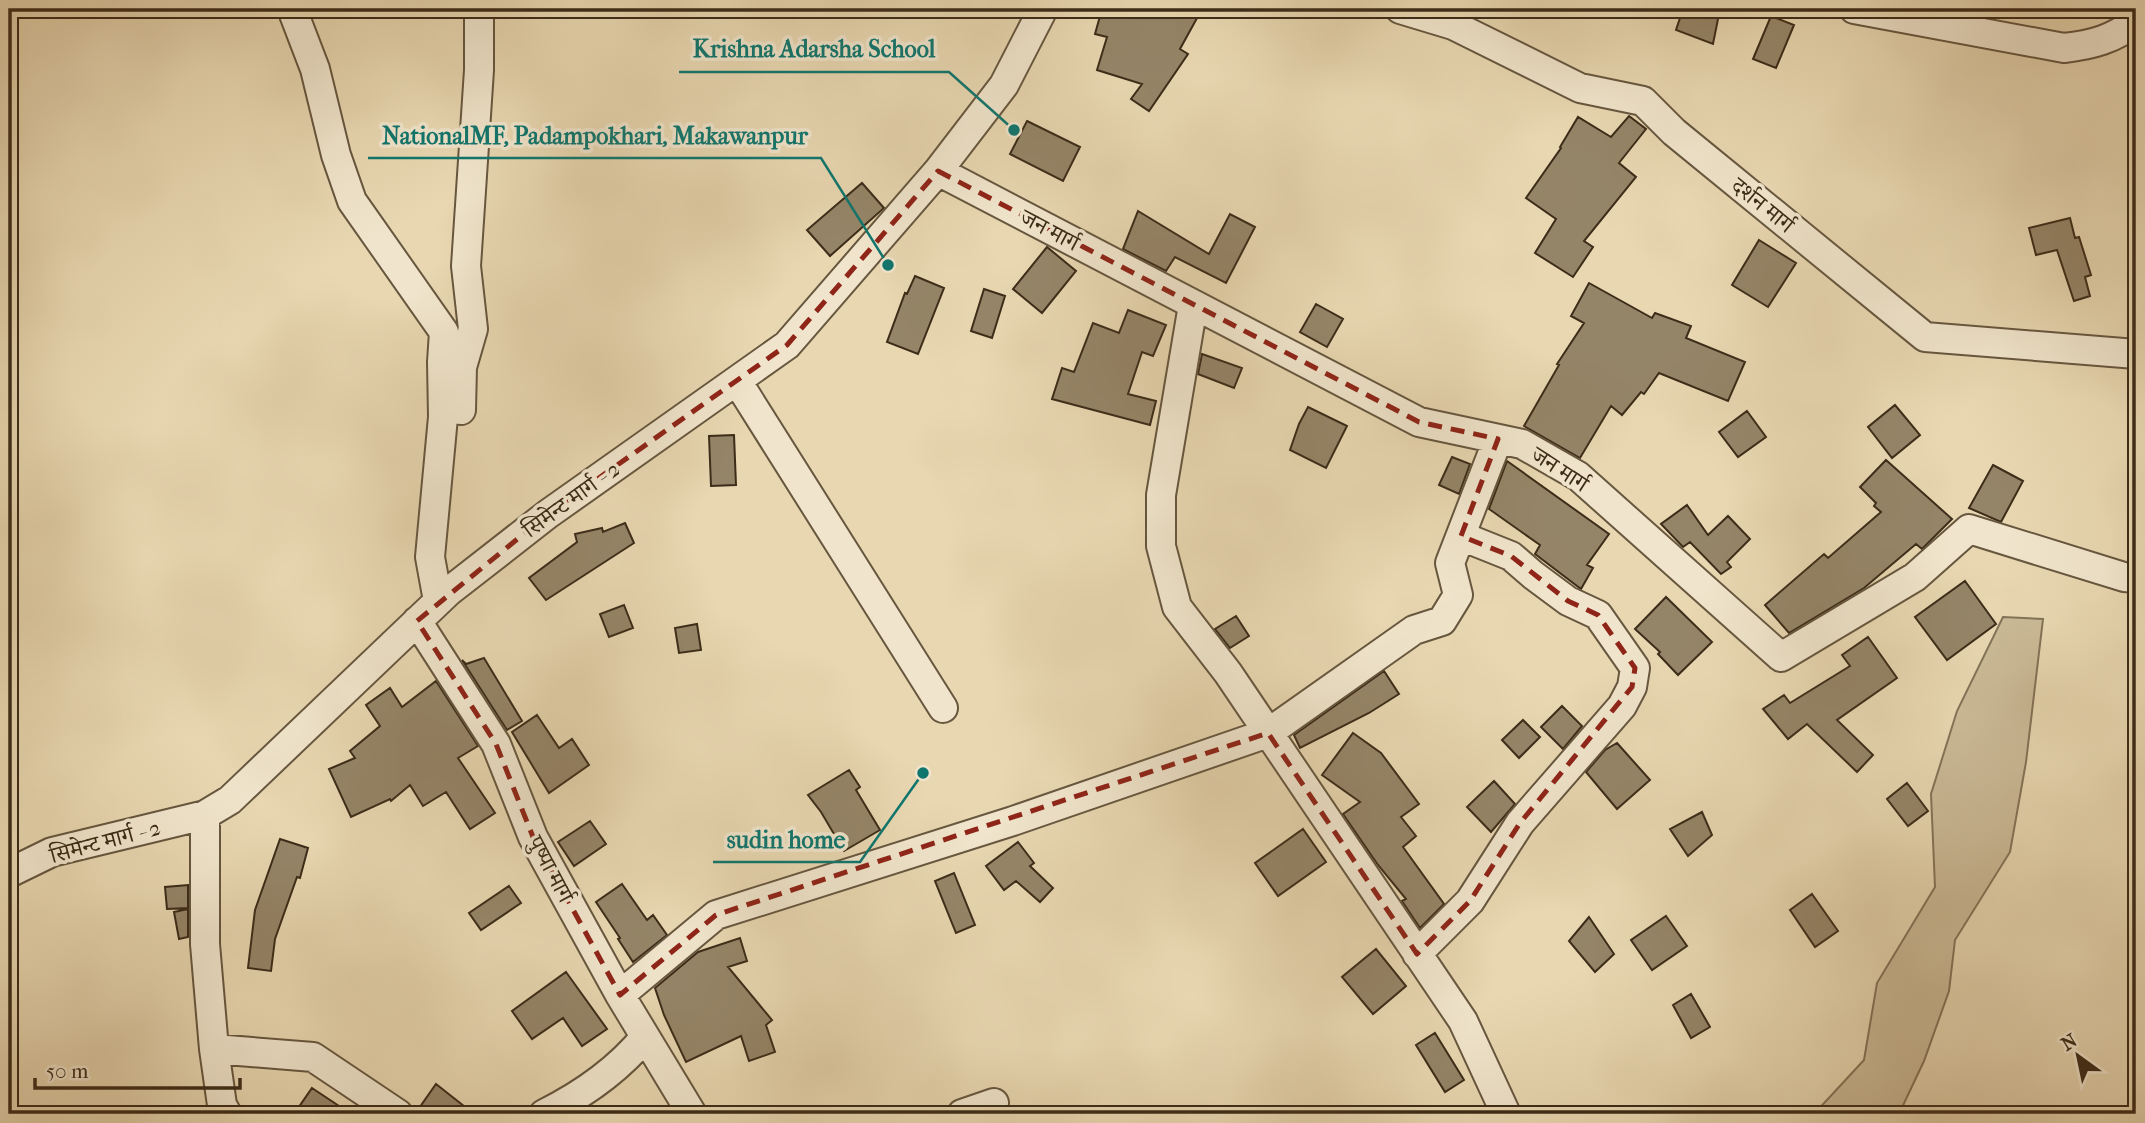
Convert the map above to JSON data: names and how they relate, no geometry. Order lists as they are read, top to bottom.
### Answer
{
  "streets": {
    "street": [
      "दर्शन मार्ग",
      "जन मार्ग",
      "सिमेन्ट मार्ग - 2",
      "पुष्पा मार्ग"
    ]
  },
  "crossings": [
    ["जन मार्ग", "सिमेन्ट मार्ग - 2"],
    ["सिमेन्ट मार्ग - 2", "पुष्पा मार्ग"]
  ],
  "places": ["Krishna Adarsha School", "NationalMF, Padampokhari, Makawanpur", "sudin home"],
  "scale_bar": "50 m",
  "north": "top left"
}
